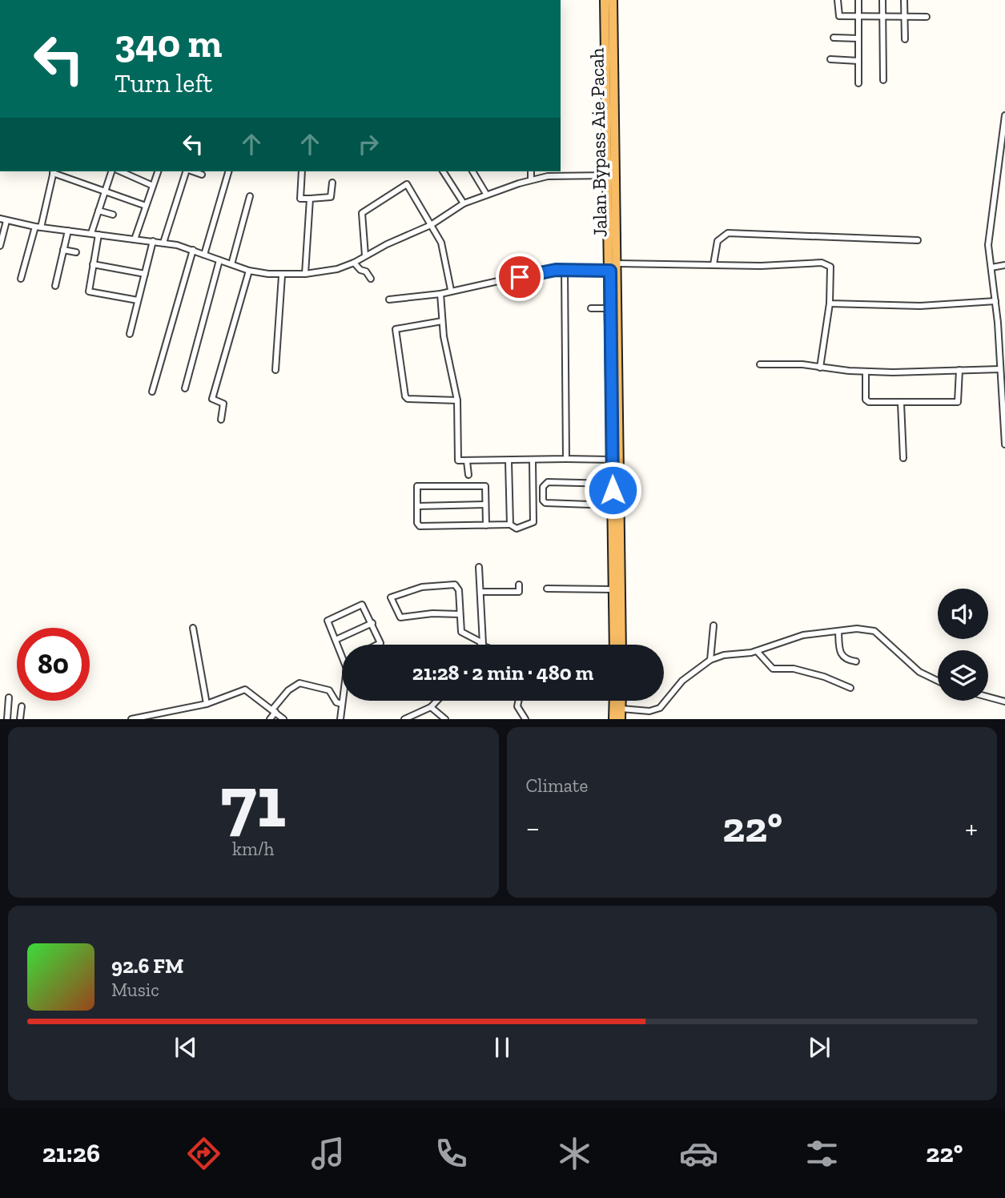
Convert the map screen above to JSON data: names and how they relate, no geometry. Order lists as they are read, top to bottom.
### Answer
{
  "streets": {
    "highway": ["Jalan Bypass Aie Pacah"]
  },
  "page": {
    "turn": ["340 m", "Turn left"],
    "limit": "80",
    "trip": "21:28 · 2 min · 480 m",
    "tile": [
      ["71", "km/h"],
      "Climate"
    ],
    "heat": ["−", "22°", "+"],
    "song": ["92.6 FM", "Music"],
    "tabs": ["21:26", "22°"]
  }
}
